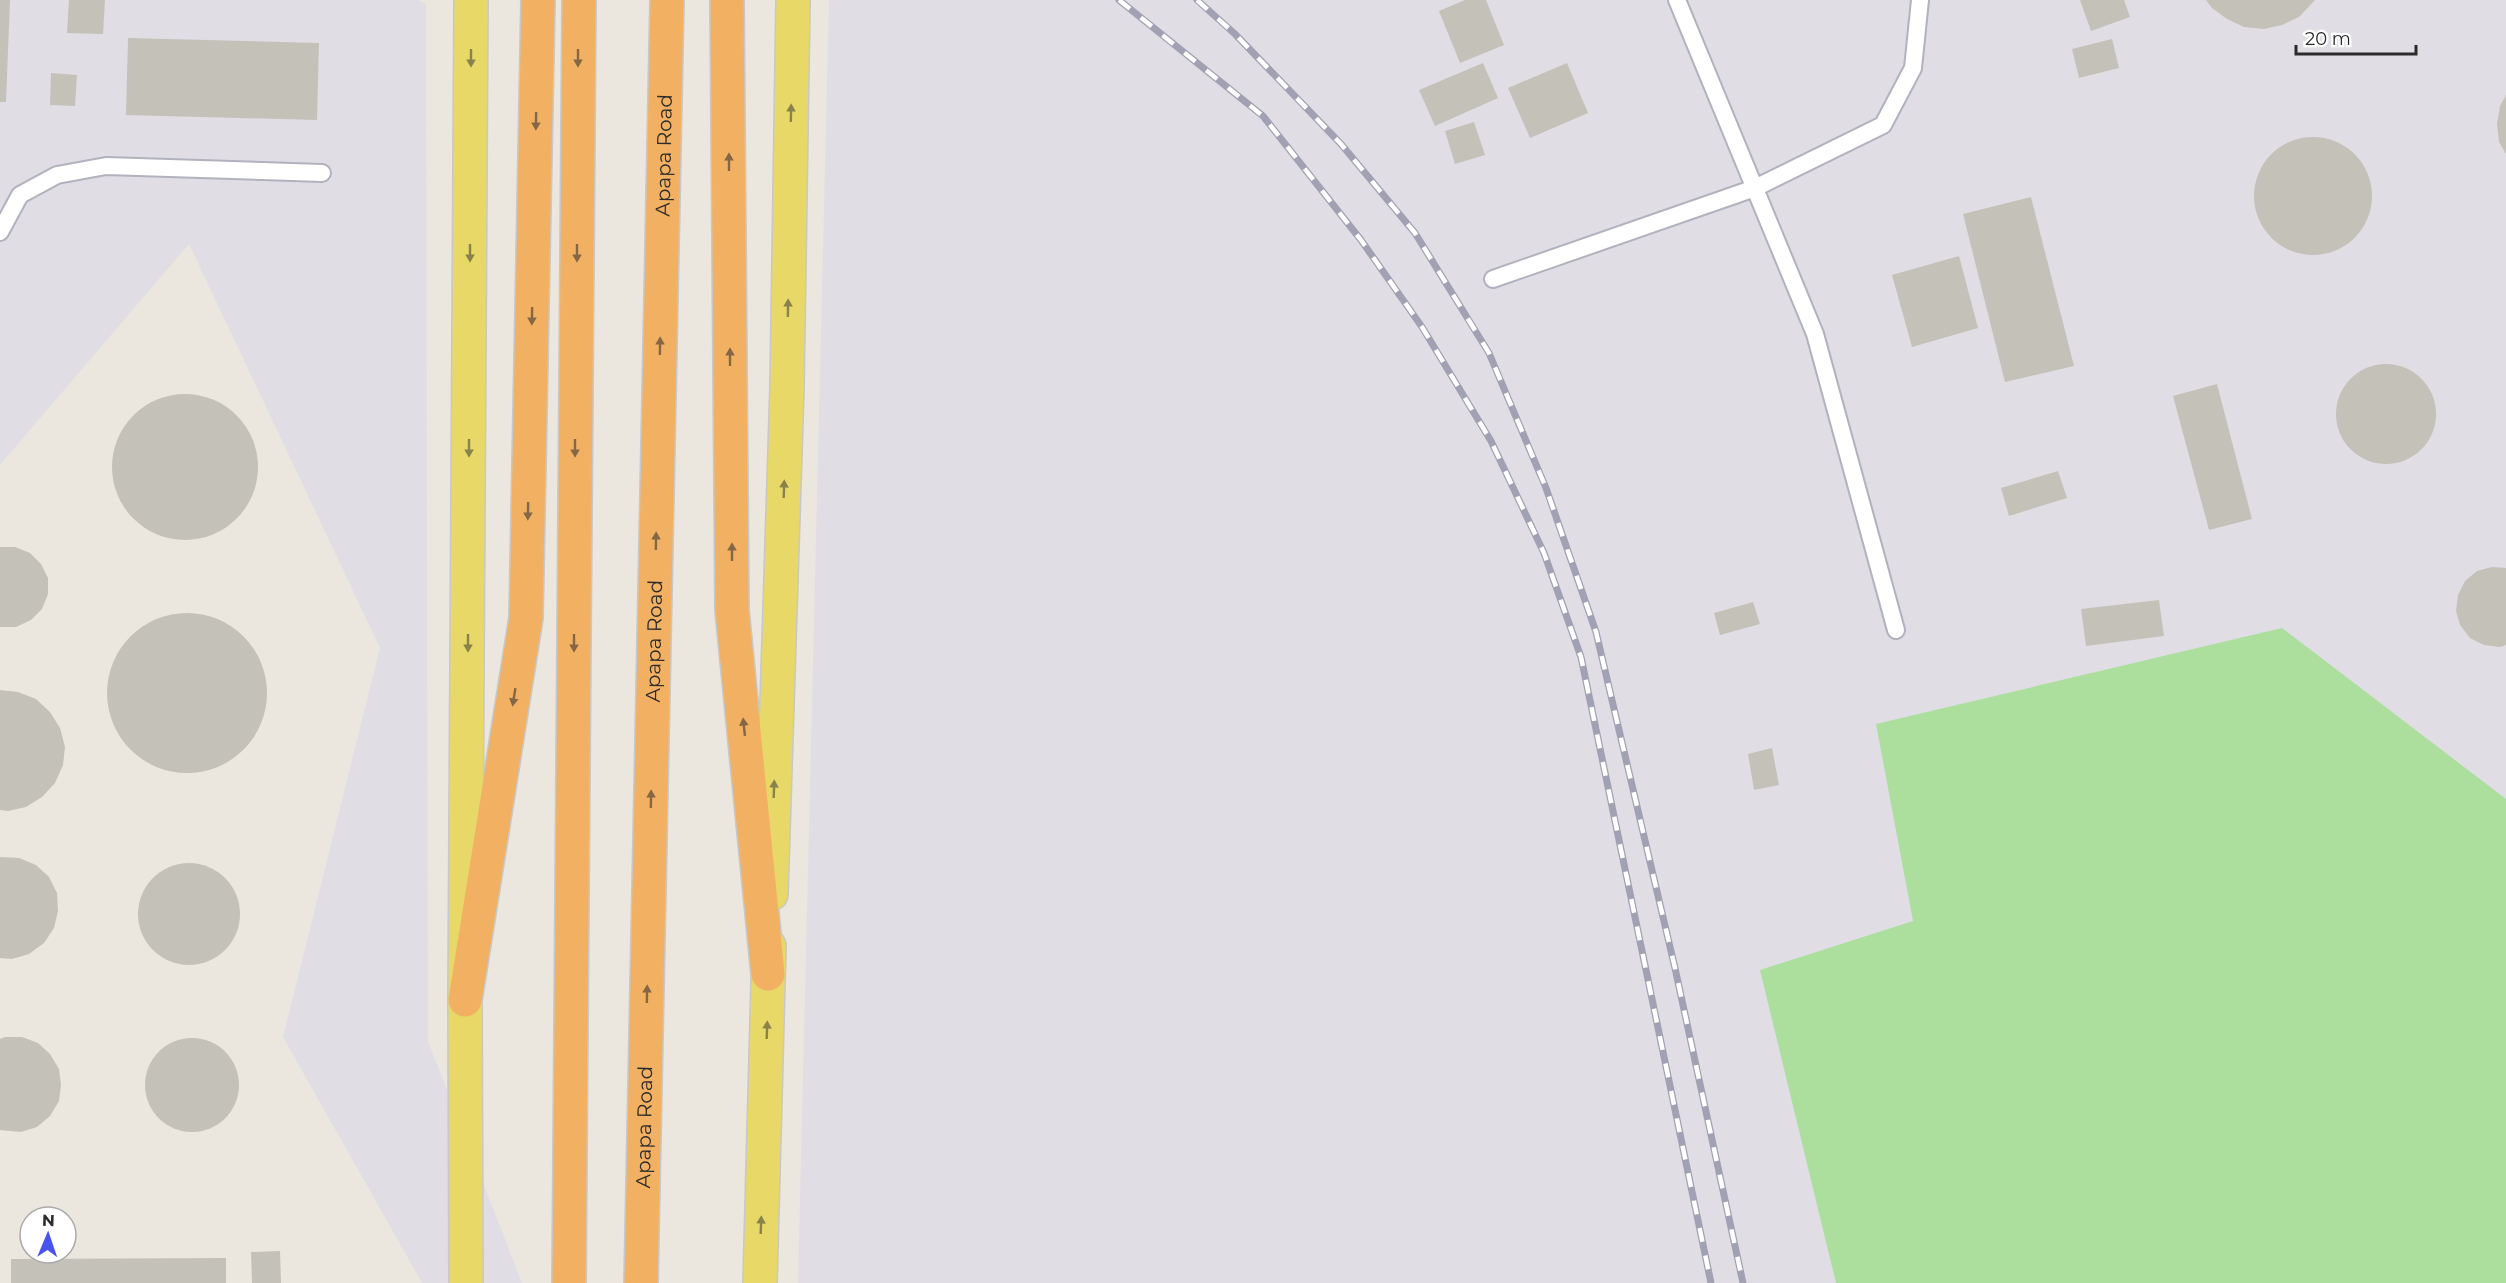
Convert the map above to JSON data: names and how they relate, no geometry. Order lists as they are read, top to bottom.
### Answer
{
  "streets": {
    "highway": ["Apapa Road"]
  },
  "scale_bar": "20 m",
  "north": "top"
}
